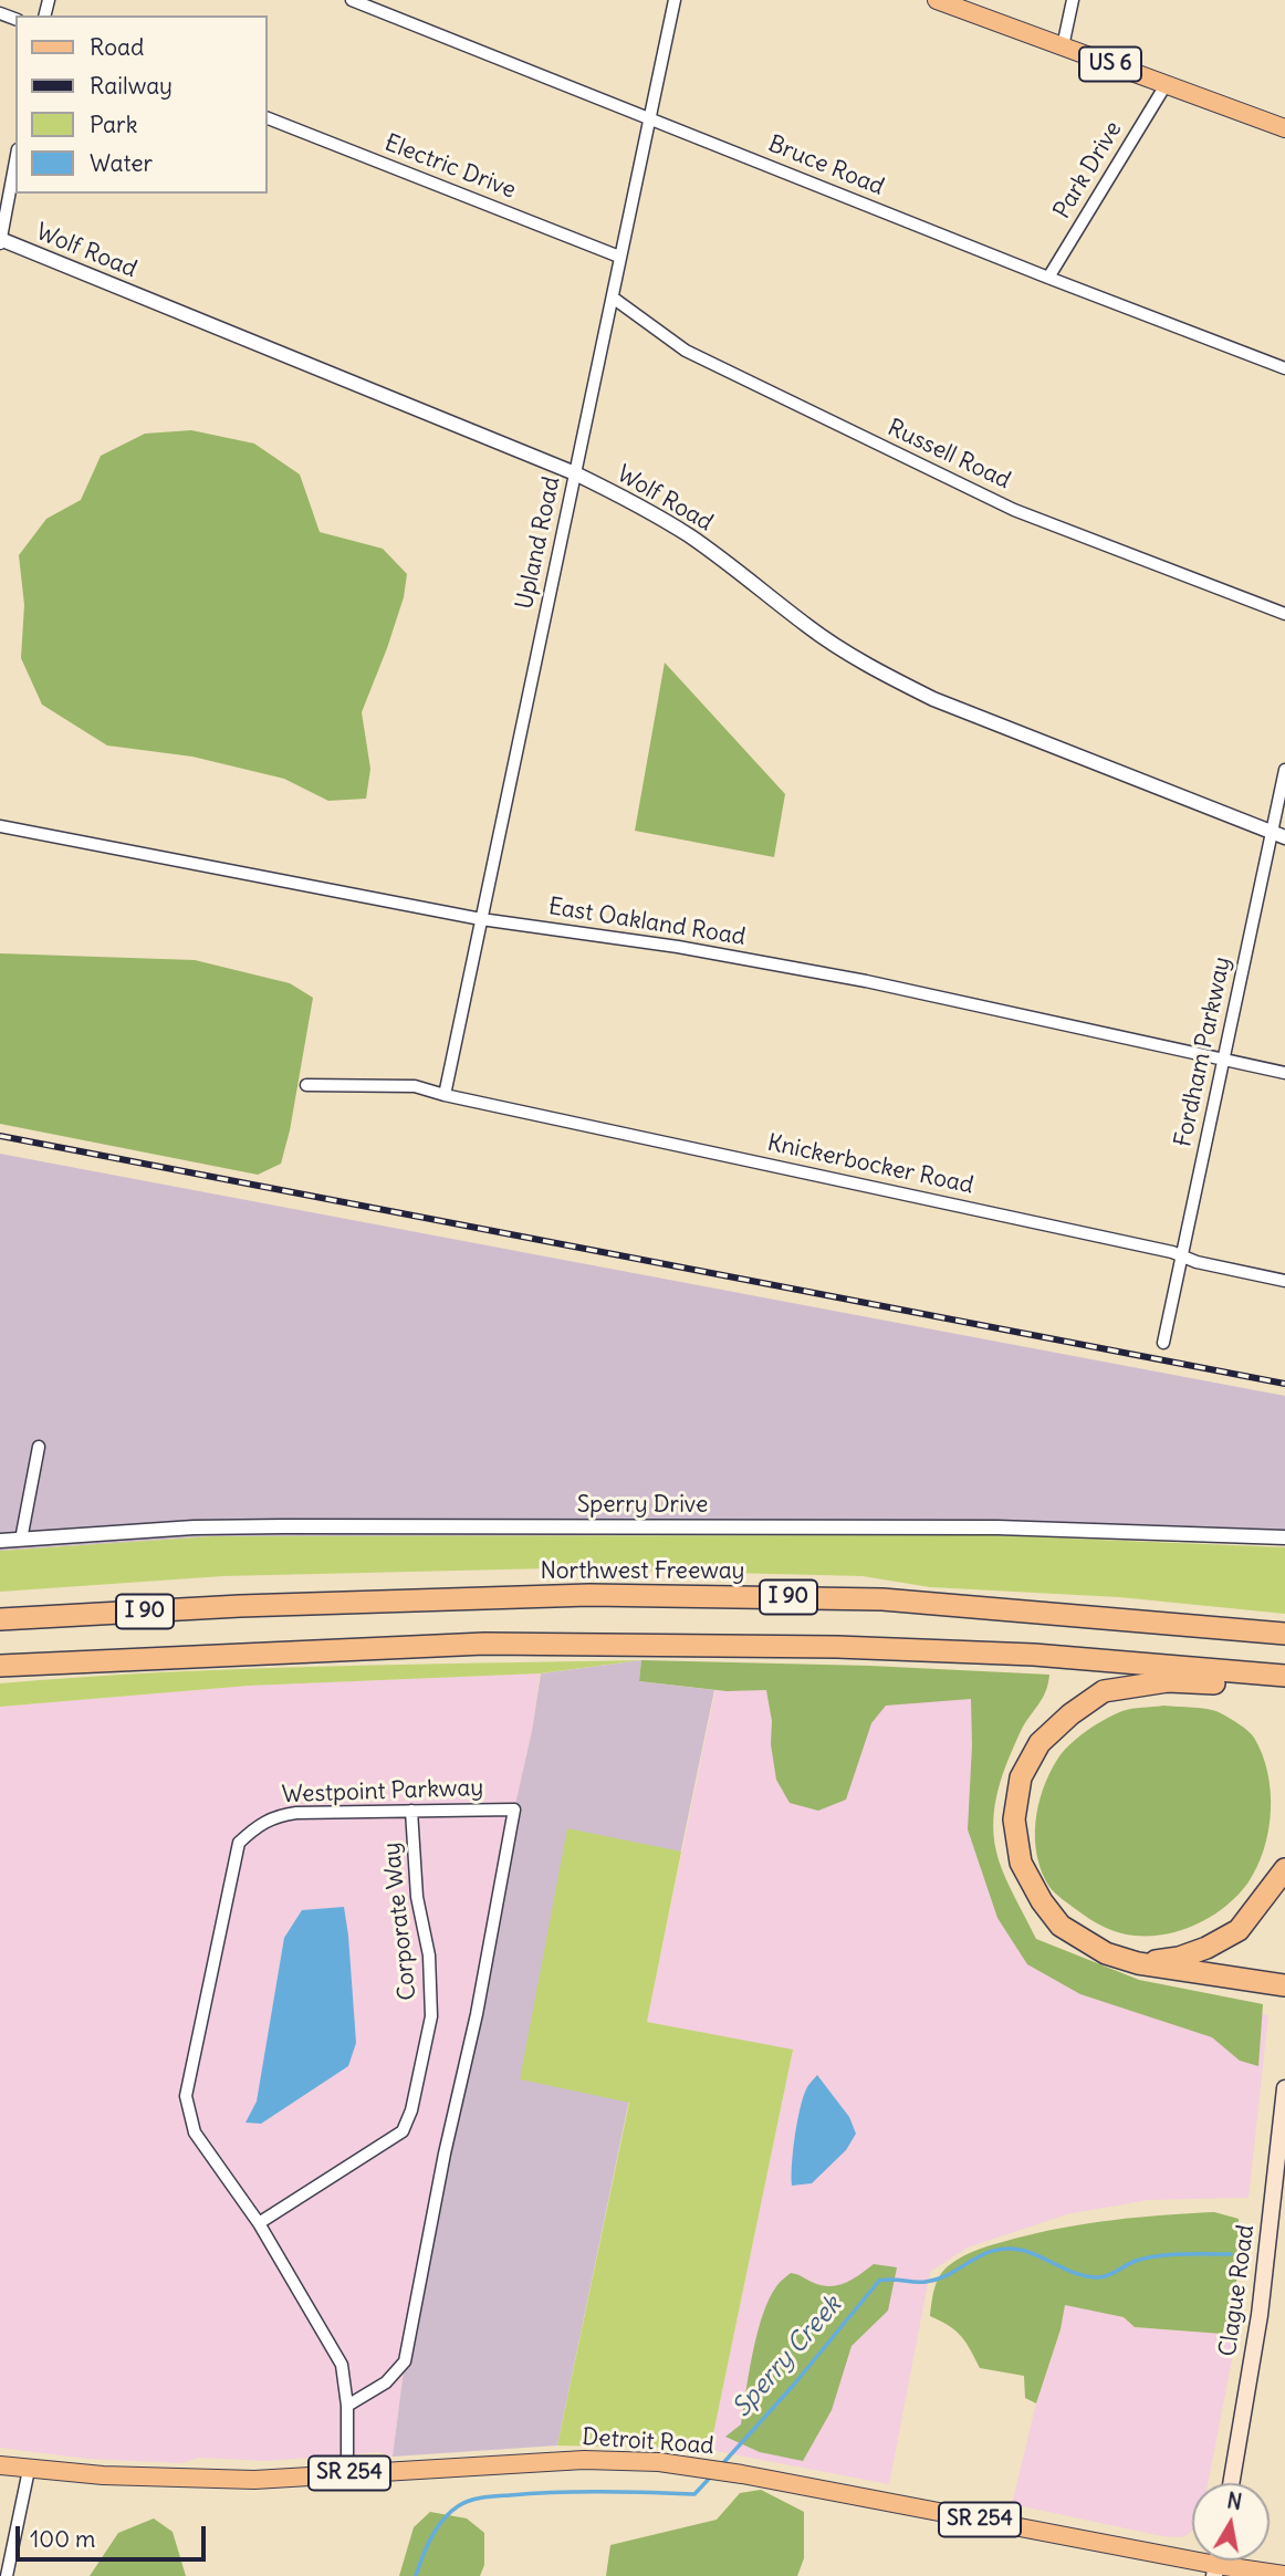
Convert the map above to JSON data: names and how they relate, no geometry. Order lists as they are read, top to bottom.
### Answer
{
  "streets": {
    "highway": ["Northwest Freeway", "I 90"],
    "main road": [
      "US 6",
      "Clague Road",
      "Detroit Road",
      "SR 254"
    ],
    "street": [
      "Bruce Road",
      "Electric Drive",
      "Park Drive",
      "Wolf Road",
      "Russell Road",
      "Upland Road",
      "East Oakland Road",
      "Fordham Parkway",
      "Knickerbocker Road",
      "Sperry Drive",
      "Westpoint Parkway",
      "Corporate Way"
    ]
  },
  "crossings": [
    ["US 6", "Park Drive"],
    ["Bruce Road", "Park Drive"],
    ["Bruce Road", "Upland Road"],
    ["Electric Drive", "Upland Road"],
    ["Wolf Road", "Upland Road"],
    ["Wolf Road", "Fordham Parkway"],
    ["Russell Road", "Upland Road"],
    ["Upland Road", "East Oakland Road"],
    ["Upland Road", "Knickerbocker Road"],
    ["East Oakland Road", "Fordham Parkway"],
    ["Fordham Parkway", "Knickerbocker Road"],
    ["Westpoint Parkway", "Corporate Way"],
    ["Westpoint Parkway", "Detroit Road"]
  ],
  "water": ["Sperry Creek"],
  "legend": [
    "Road",
    "Railway",
    "Park",
    "Water"
  ],
  "scale_bar": "100 m",
  "north": "top"
}
